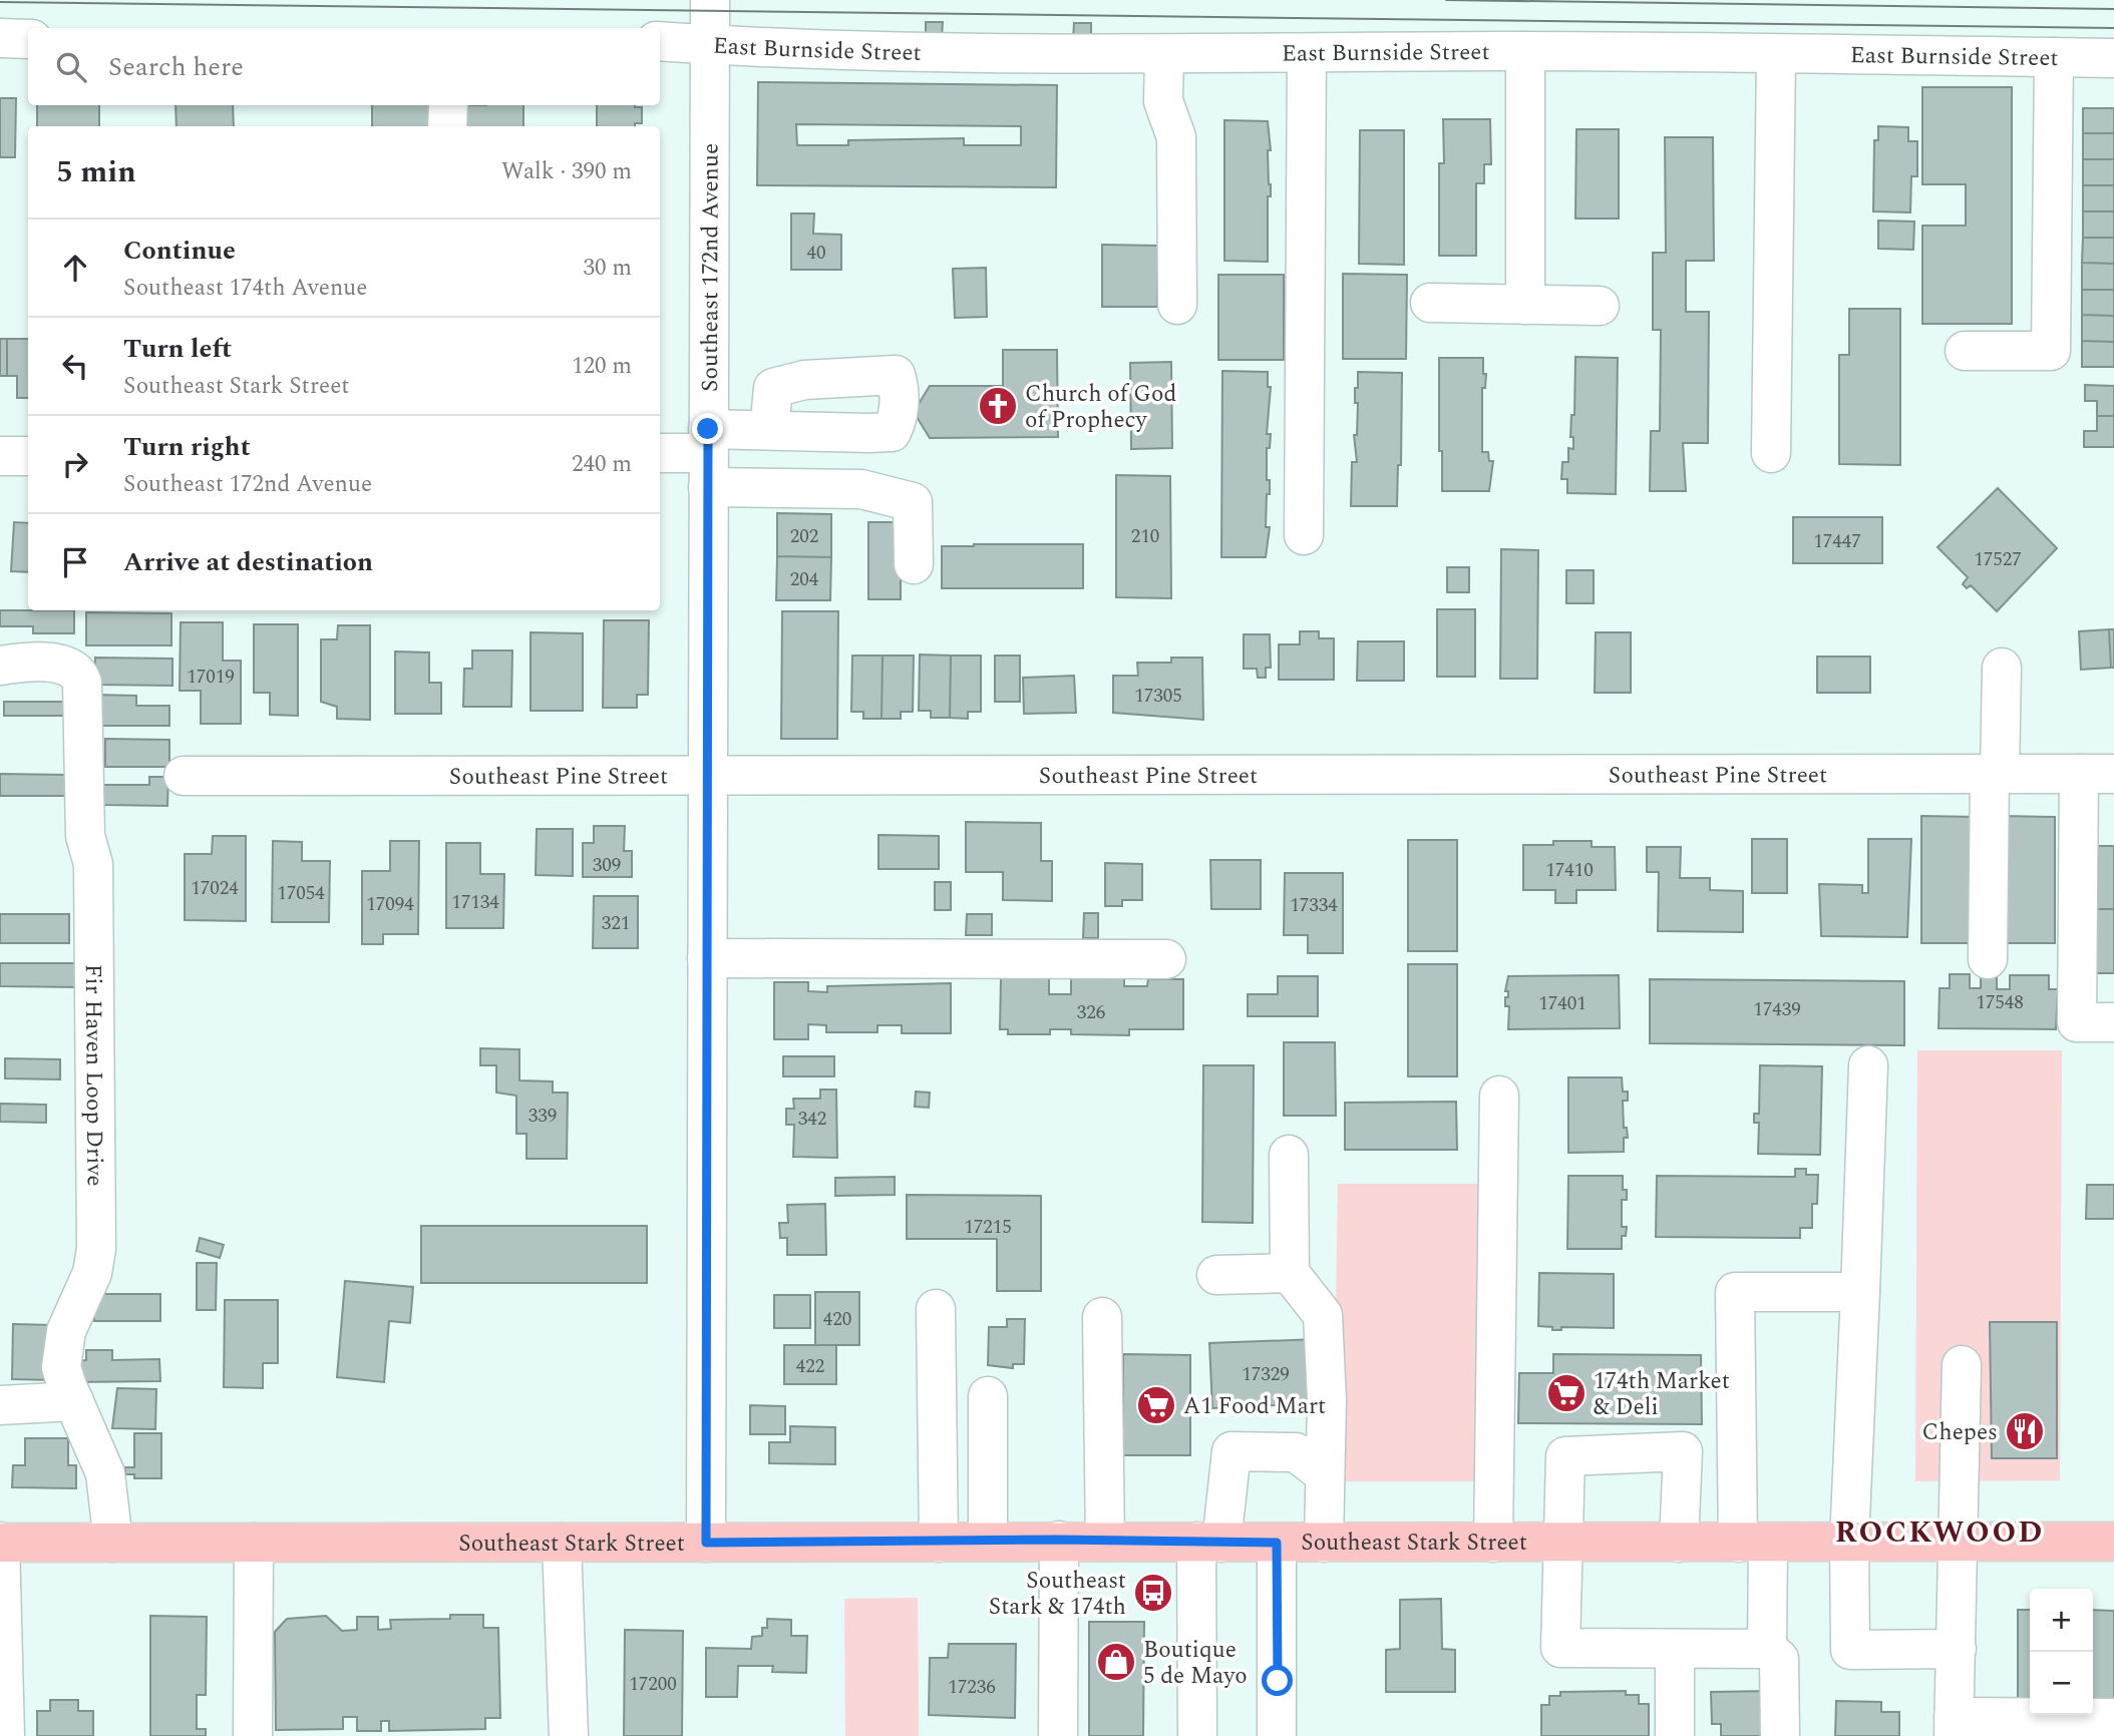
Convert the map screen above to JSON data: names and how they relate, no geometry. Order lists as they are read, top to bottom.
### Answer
{
  "streets": {
    "main road": ["Southeast Stark Street"],
    "street": [
      "East Burnside Street",
      "Southeast 172nd Avenue",
      "Southeast Pine Street",
      "Fir Haven Loop Drive"
    ]
  },
  "crossings": [
    ["East Burnside Street", "Southeast 172nd Avenue"],
    ["Southeast 172nd Avenue", "Southeast Pine Street"],
    ["Southeast 172nd Avenue", "Southeast Stark Street"],
    ["Fir Haven Loop Drive", "Southeast Stark Street"]
  ],
  "districts": ["ROCKWOOD"],
  "places": {
    "church": ["Church of God of Prophecy"],
    "supermarket": ["174th Market & Deli", "A1 Food Mart"],
    "restaurant": ["Chepes"],
    "bus stop": ["Southeast Stark & 174th"],
    "shop": ["Boutique 5 de Mayo"]
  },
  "house_numbers": [
    "40",
    "202",
    "210",
    "17447",
    "17527",
    "204",
    "17019",
    "17305",
    "309",
    "17410",
    "17024",
    "17054",
    "17134",
    "17094",
    "17334",
    "321",
    "17548",
    "17401",
    "17439",
    "326",
    "339",
    "342",
    "17215",
    "420",
    "422",
    "17329",
    "17200",
    "17236"
  ],
  "page": {
    "search": "Search here",
    "heading": ["5 min", "Walk · 390 m"],
    "list": [
      ["Continue", "Southeast 174th Avenue", "30 m"],
      ["Turn left", "Southeast Stark Street", "120 m"],
      ["Turn right", "Southeast 172nd Avenue", "240 m"],
      "Arrive at destination"
    ],
    "map_buttons": ["+", "−"]
  }
}
